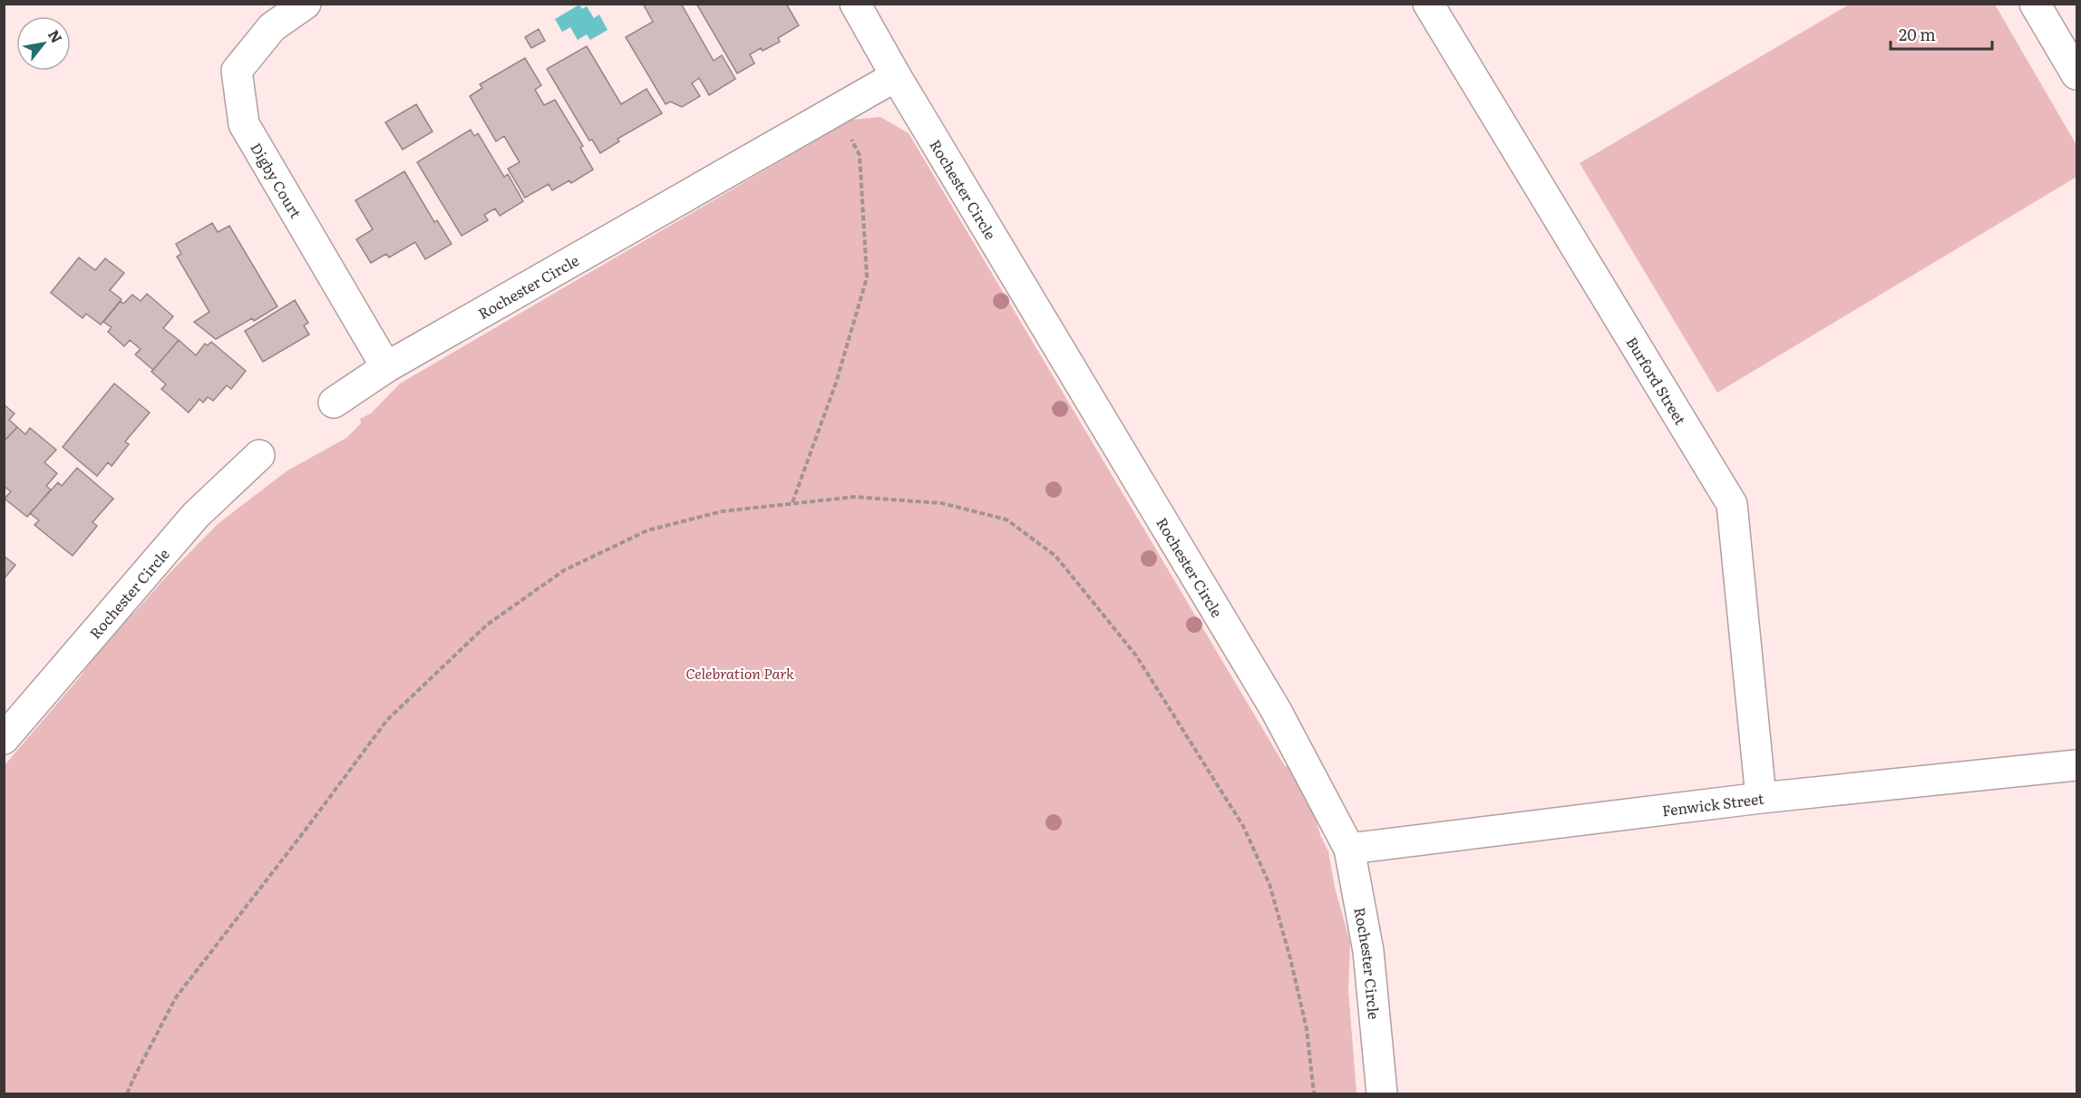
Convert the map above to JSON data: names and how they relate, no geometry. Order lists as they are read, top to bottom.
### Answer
{
  "streets": {
    "street": [
      "Digby Court",
      "Rochester Circle",
      "Burford Street",
      "Fenwick Street"
    ]
  },
  "crossings": [
    ["Digby Court", "Rochester Circle"],
    ["Rochester Circle", "Fenwick Street"],
    ["Burford Street", "Fenwick Street"]
  ],
  "parks": ["Celebration Park"],
  "scale_bar": "20 m",
  "north": "top right"
}
